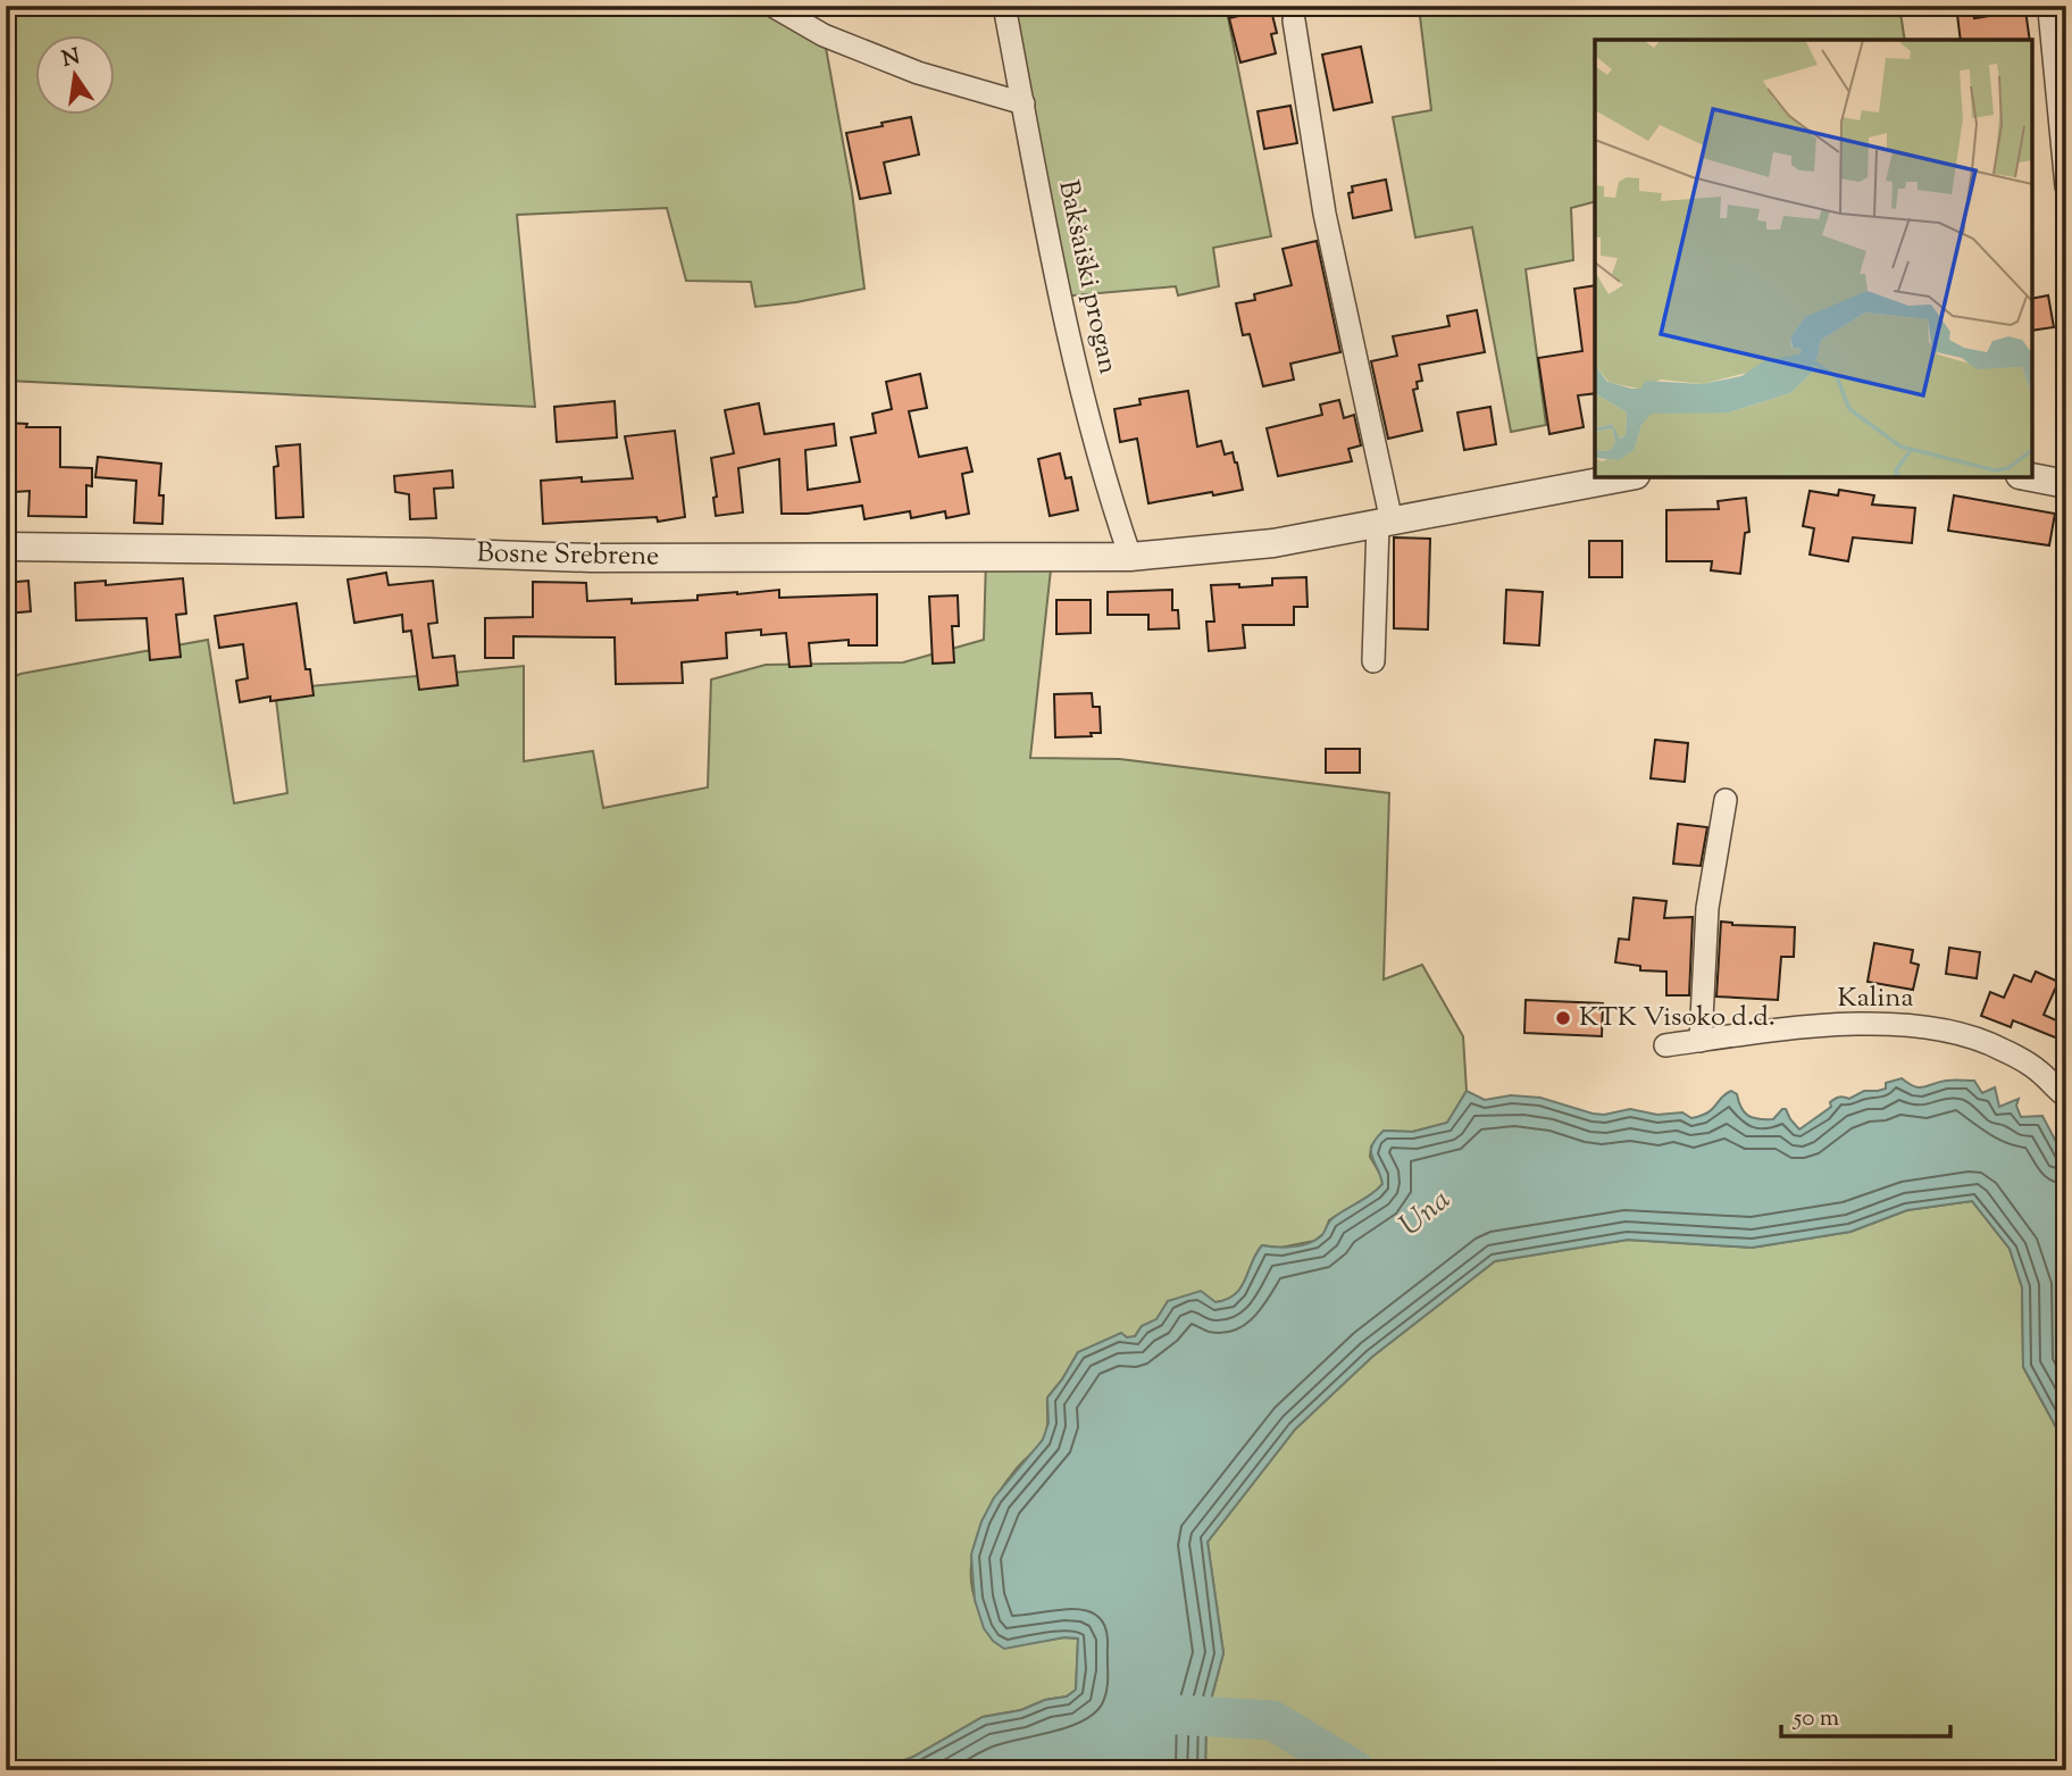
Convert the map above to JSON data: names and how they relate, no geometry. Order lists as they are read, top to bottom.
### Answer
{
  "streets": {
    "street": ["Bakšaiški progan", "Bosne Srebrene", "Kalina"]
  },
  "crossings": [
    ["Bakšaiški progan", "Bosne Srebrene"]
  ],
  "water": ["Una"],
  "places": ["KTK Visoko d.d."],
  "scale_bar": "50 m",
  "north": "top"
}
